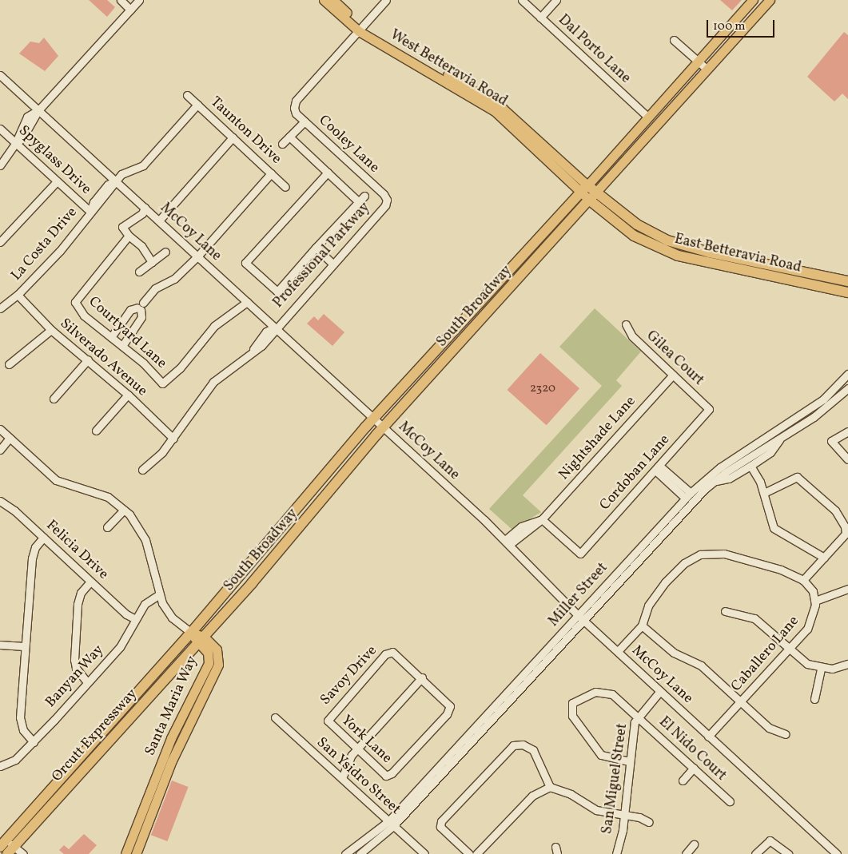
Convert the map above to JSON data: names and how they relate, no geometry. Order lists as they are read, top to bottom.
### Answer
{
  "streets": {
    "highway": [
      "West Betteravia Road",
      "East Betteravia Road",
      "South Broadway",
      "Orcutt Expressway"
    ],
    "main road": ["Santa Maria Way"],
    "street": [
      "Dal Porto Lane",
      "Taunton Drive",
      "Cooley Lane",
      "Spyglass Drive",
      "McCoy Lane",
      "La Costa Drive",
      "Professional Parkway",
      "Courtyard Lane",
      "Silverado Avenue",
      "Gilea Court",
      "Nightshade Lane",
      "Cordoban Lane",
      "Felicia Drive",
      "Miller Street",
      "Caballero Lane",
      "Savoy Drive",
      "Banyan Way",
      "York Lane",
      "El Nido Court",
      "San Ysidro Street",
      "San Miguel Street"
    ]
  },
  "crossings": [
    ["Dal Porto Lane", "South Broadway"],
    ["West Betteravia Road", "Cooley Lane"],
    ["West Betteravia Road", "East Betteravia Road"],
    ["West Betteravia Road", "South Broadway"],
    ["Cooley Lane", "Professional Parkway"],
    ["Spyglass Drive", "La Costa Drive"],
    ["McCoy Lane", "La Costa Drive"],
    ["McCoy Lane", "Professional Parkway"],
    ["McCoy Lane", "South Broadway"],
    ["McCoy Lane", "Courtyard Lane"],
    ["McCoy Lane", "Nightshade Lane"],
    ["McCoy Lane", "Miller Street"],
    ["McCoy Lane", "Caballero Lane"],
    ["McCoy Lane", "San Miguel Street"],
    ["La Costa Drive", "Silverado Avenue"],
    ["East Betteravia Road", "South Broadway"],
    ["Professional Parkway", "Silverado Avenue"],
    ["South Broadway", "Santa Maria Way"],
    ["South Broadway", "Orcutt Expressway"],
    ["Gilea Court", "Nightshade Lane"],
    ["Gilea Court", "Cordoban Lane"],
    ["Nightshade Lane", "Cordoban Lane"],
    ["Felicia Drive", "Banyan Way"],
    ["Miller Street", "San Ysidro Street"],
    ["Savoy Drive", "York Lane"],
    ["Santa Maria Way", "Orcutt Expressway"],
    ["El Nido Court", "San Miguel Street"]
  ],
  "house_numbers": ["2320"],
  "scale_bar": "100 m"
}
